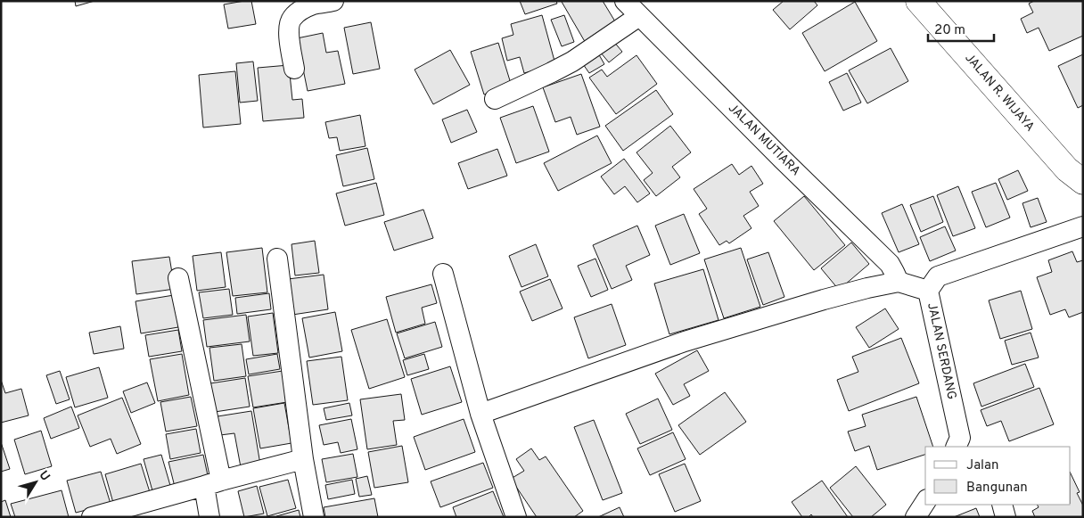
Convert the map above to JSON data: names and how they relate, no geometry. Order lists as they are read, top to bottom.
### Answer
{
  "streets": {
    "street": ["JALAN R. WIJAYA", "JALAN MUTIARA", "JALAN SERDANG"]
  },
  "legend": ["Jalan", "Bangunan"],
  "scale_bar": "20 m",
  "north": "top right"
}
